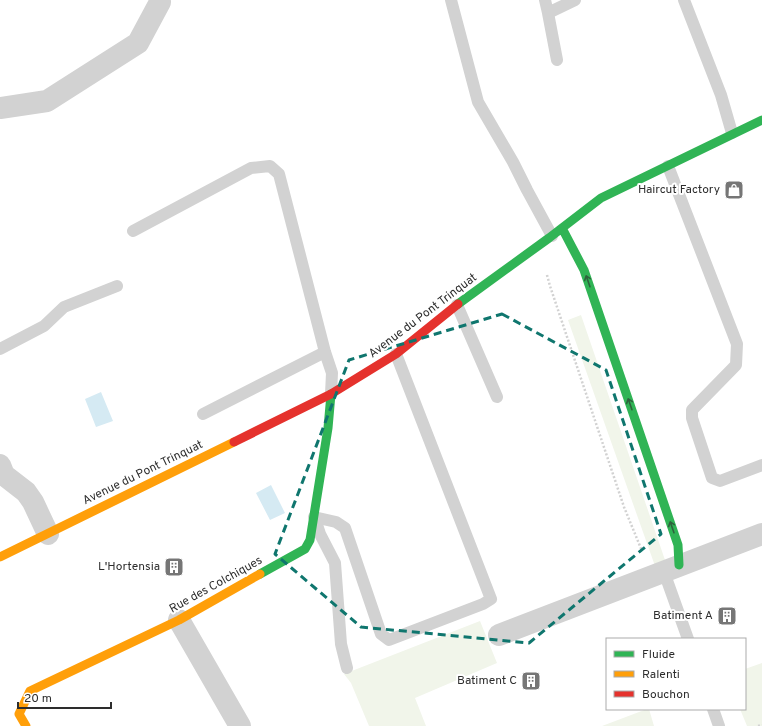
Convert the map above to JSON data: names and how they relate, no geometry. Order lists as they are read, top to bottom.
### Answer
{
  "streets": {
    "street": ["Avenue du Pont Trinquat", "Rue des Colchiques"]
  },
  "crossings": [
    ["Avenue du Pont Trinquat", "Rue des Colchiques"]
  ],
  "places": {
    "shop": ["Haircut Factory"],
    "building": ["L'Hortensia", "Batiment A", "Batiment C"]
  },
  "legend": ["Fluide", "Ralenti", "Bouchon"],
  "scale_bar": "20 m"
}
